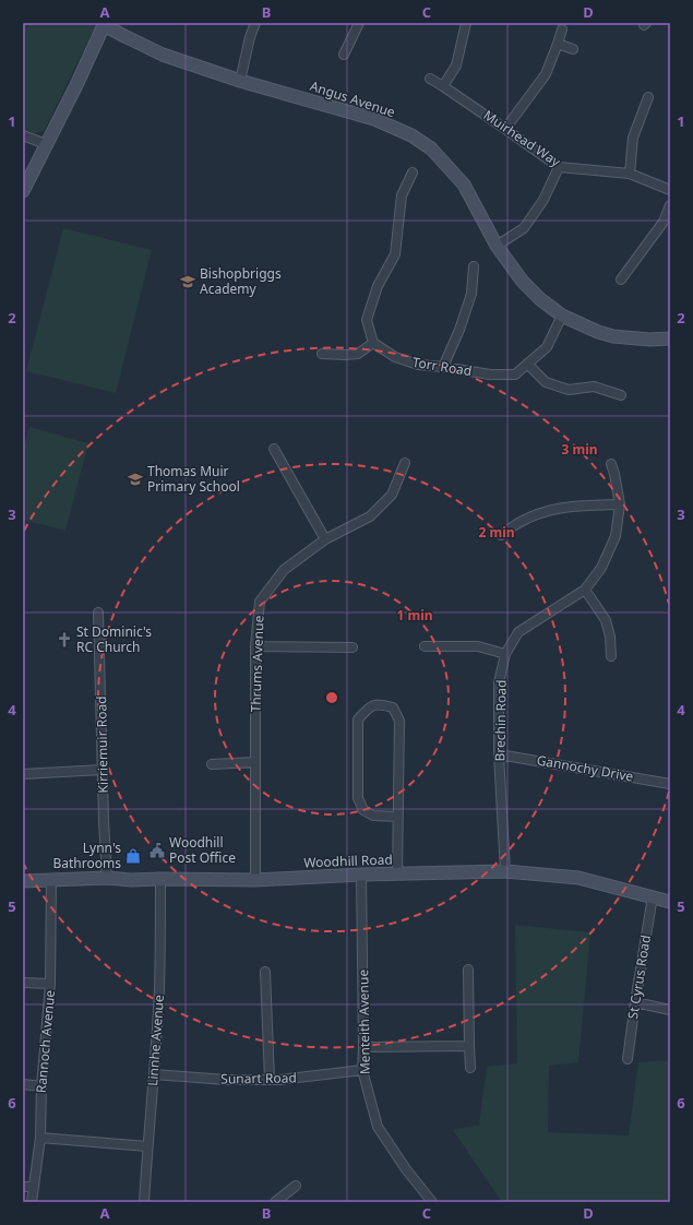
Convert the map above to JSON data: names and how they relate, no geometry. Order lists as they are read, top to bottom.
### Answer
{
  "streets": {
    "street": [
      "Angus Avenue",
      "Muirhead Way",
      "Torr Road",
      "Thrums Avenue",
      "Brechin Road",
      "Kirriemuir Road",
      "Gannochy Drive",
      "Woodhill Road",
      "St Cyrus Road",
      "Menteith Avenue",
      "Linnhe Avenue",
      "Rannoch Avenue",
      "Sunart Road"
    ]
  },
  "crossings": [
    ["Angus Avenue", "Torr Road"],
    ["Thrums Avenue", "Woodhill Road"],
    ["Brechin Road", "Gannochy Drive"],
    ["Brechin Road", "Woodhill Road"],
    ["Kirriemuir Road", "Woodhill Road"],
    ["Woodhill Road", "St Cyrus Road"],
    ["Woodhill Road", "Menteith Avenue"],
    ["Woodhill Road", "Linnhe Avenue"],
    ["Woodhill Road", "Rannoch Avenue"],
    ["Menteith Avenue", "Sunart Road"],
    ["Linnhe Avenue", "Sunart Road"]
  ],
  "places": {
    "school or university": ["Bishopbriggs Academy", "Thomas Muir Primary School"],
    "church": ["St Dominic's RC Church"],
    "public building": ["Woodhill Post Office"],
    "shop": ["Lynn's Bathrooms"]
  },
  "grid": {
    "columns": [
      "A",
      "B",
      "C",
      "D"
    ],
    "rows": [
      "1",
      "2",
      "3",
      "4",
      "5",
      "6"
    ]
  },
  "rings": ["3 min", "2 min", "1 min"]
}
